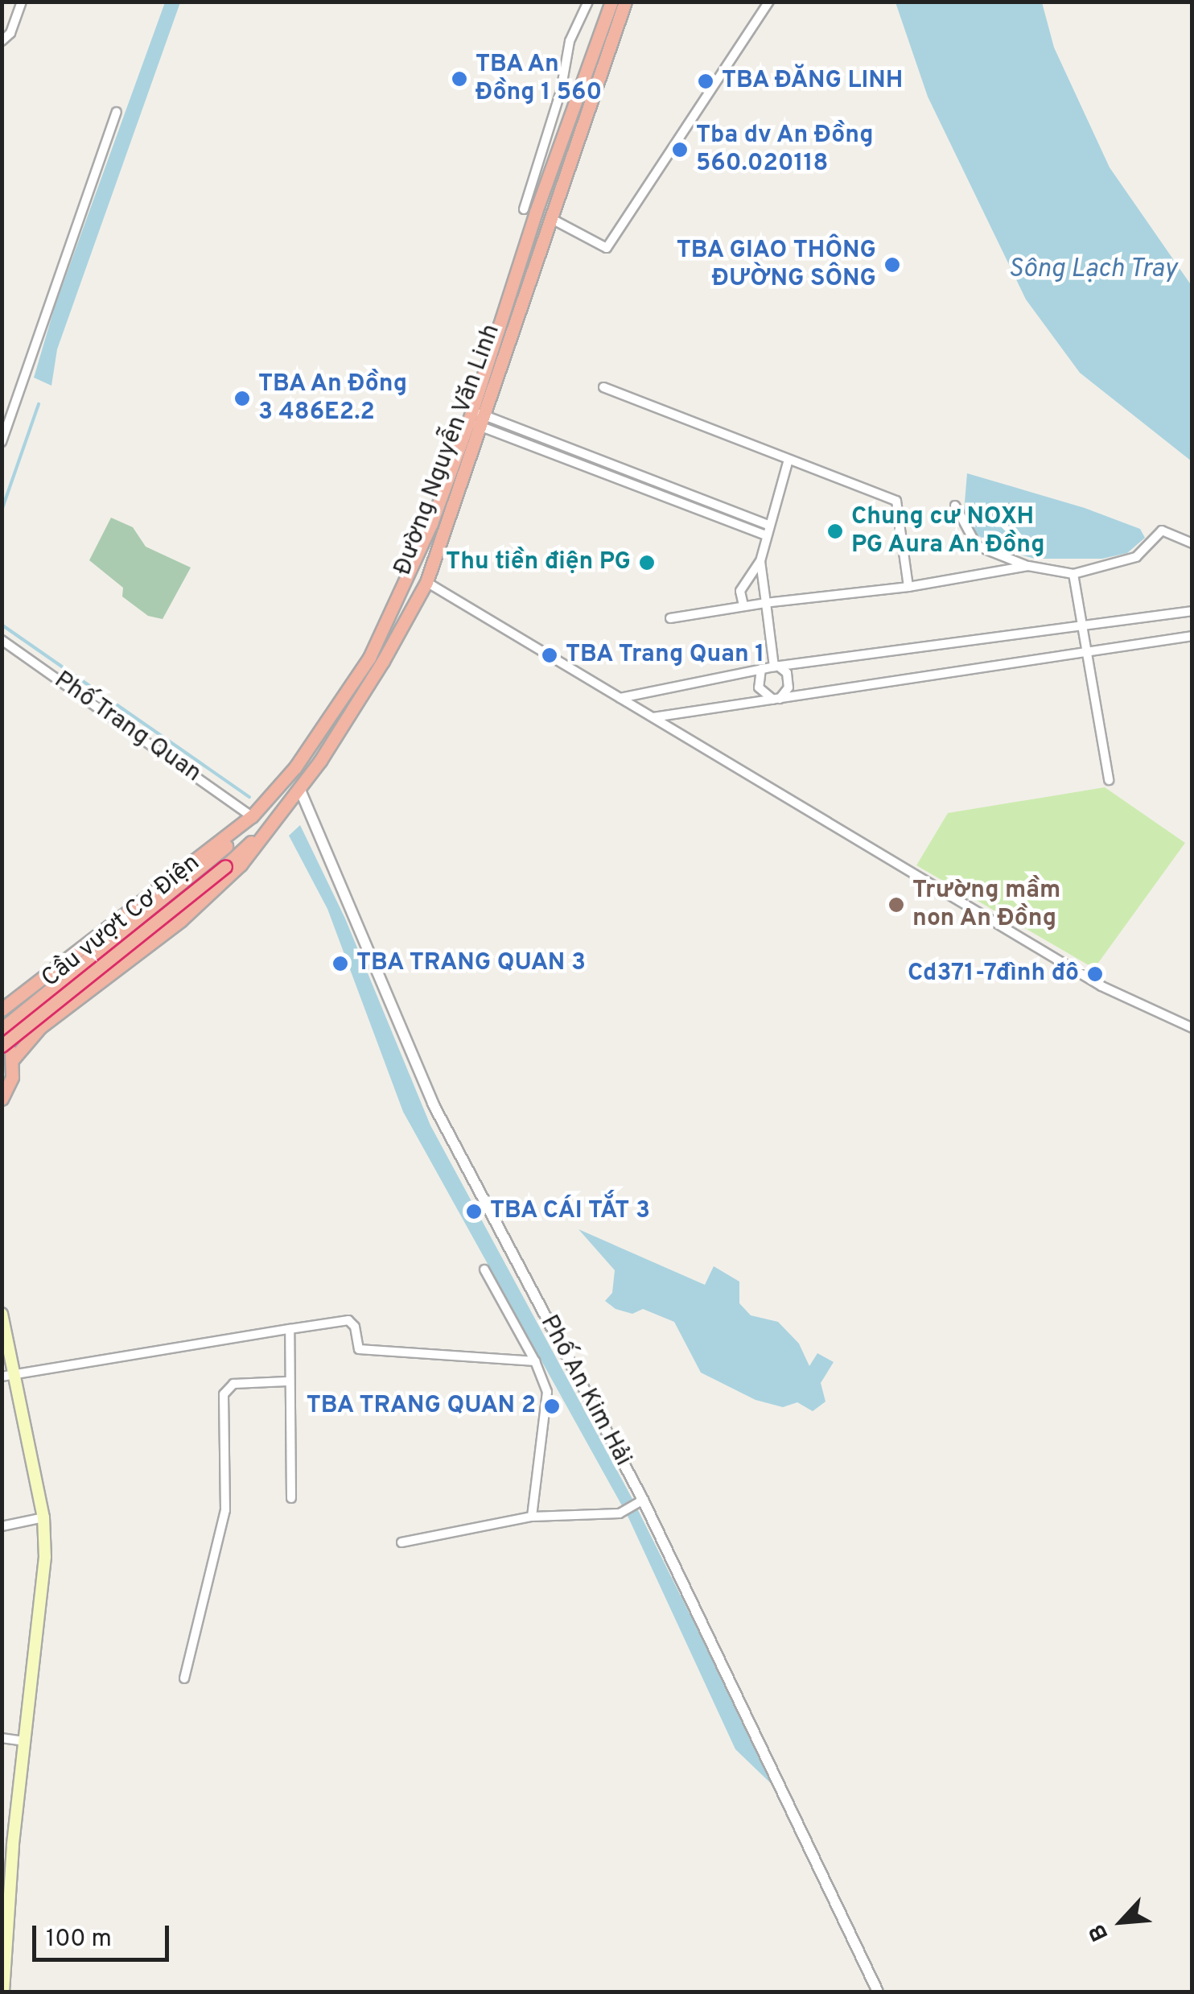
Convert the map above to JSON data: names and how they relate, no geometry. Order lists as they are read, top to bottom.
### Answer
{
  "streets": {
    "highway": ["Đường Nguyễn Văn Linh", "Cầu vượt Cơ Điện"],
    "street": ["Phố Trang Quan", "Phố An Kim Hải"]
  },
  "crossings": [
    ["Đường Nguyễn Văn Linh", "Phố Trang Quan"],
    ["Đường Nguyễn Văn Linh", "Cầu vượt Cơ Điện"],
    ["Đường Nguyễn Văn Linh", "Phố An Kim Hải"],
    ["Phố Trang Quan", "Cầu vượt Cơ Điện"]
  ],
  "water": ["Sông Lạch Tray"],
  "places": [
    "TBA An Đồng 1 560",
    "TBA ĐĂNG LINH",
    "Tba dv An Đồng 560.020118",
    "TBA GIAO THÔNG ĐƯỜNG SÔNG",
    "TBA An Đồng 3 486E2.2",
    "Chung cư NOXH PG Aura An Đồng",
    "Thu tiền điện PG",
    "TBA Trang Quan 1",
    "Trường mầm non An Đồng",
    "TBA TRANG QUAN 3",
    "Cd371-7đình đô",
    "TBA CÁI TẮT 3",
    "TBA TRANG QUAN 2"
  ],
  "scale_bar": "100 m",
  "north": "bottom left"
}
